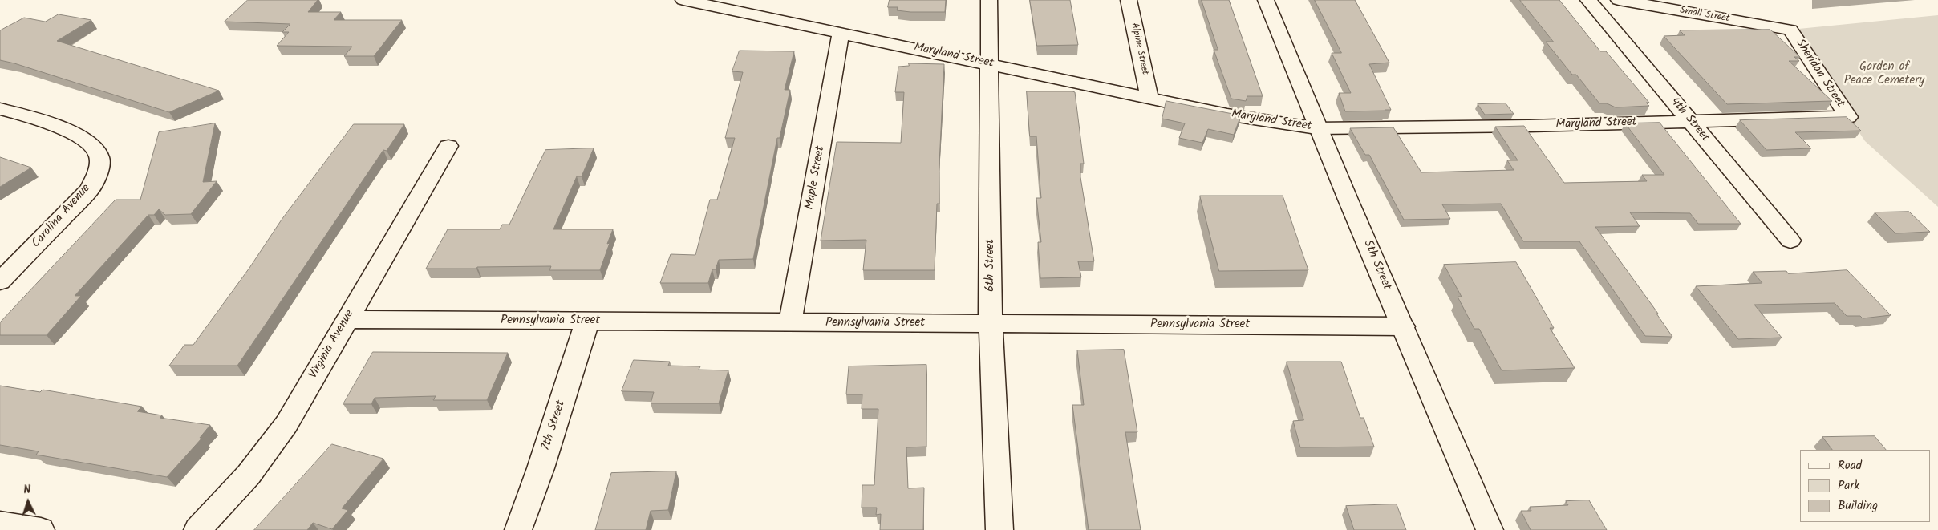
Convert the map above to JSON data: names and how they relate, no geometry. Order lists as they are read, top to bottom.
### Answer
{
  "streets": {
    "street": [
      "Small Street",
      "Alpine Street",
      "Maryland Street",
      "Sheridan Street",
      "4th Street",
      "Maple Street",
      "Carolina Avenue",
      "6th Street",
      "5th Street",
      "Pennsylvania Street",
      "Virginia Avenue",
      "7th Street"
    ]
  },
  "crossings": [
    ["Small Street", "Sheridan Street"],
    ["Alpine Street", "Maryland Street"],
    ["Maryland Street", "Sheridan Street"],
    ["Maryland Street", "4th Street"],
    ["Maryland Street", "Maple Street"],
    ["Maryland Street", "6th Street"],
    ["Maryland Street", "5th Street"],
    ["Maple Street", "Pennsylvania Street"],
    ["6th Street", "Pennsylvania Street"],
    ["5th Street", "Pennsylvania Street"],
    ["Pennsylvania Street", "Virginia Avenue"],
    ["Pennsylvania Street", "7th Street"]
  ],
  "parks": ["Garden of Peace Cemetery"],
  "legend": ["Road", "Park", "Building"],
  "north": "top"
}
